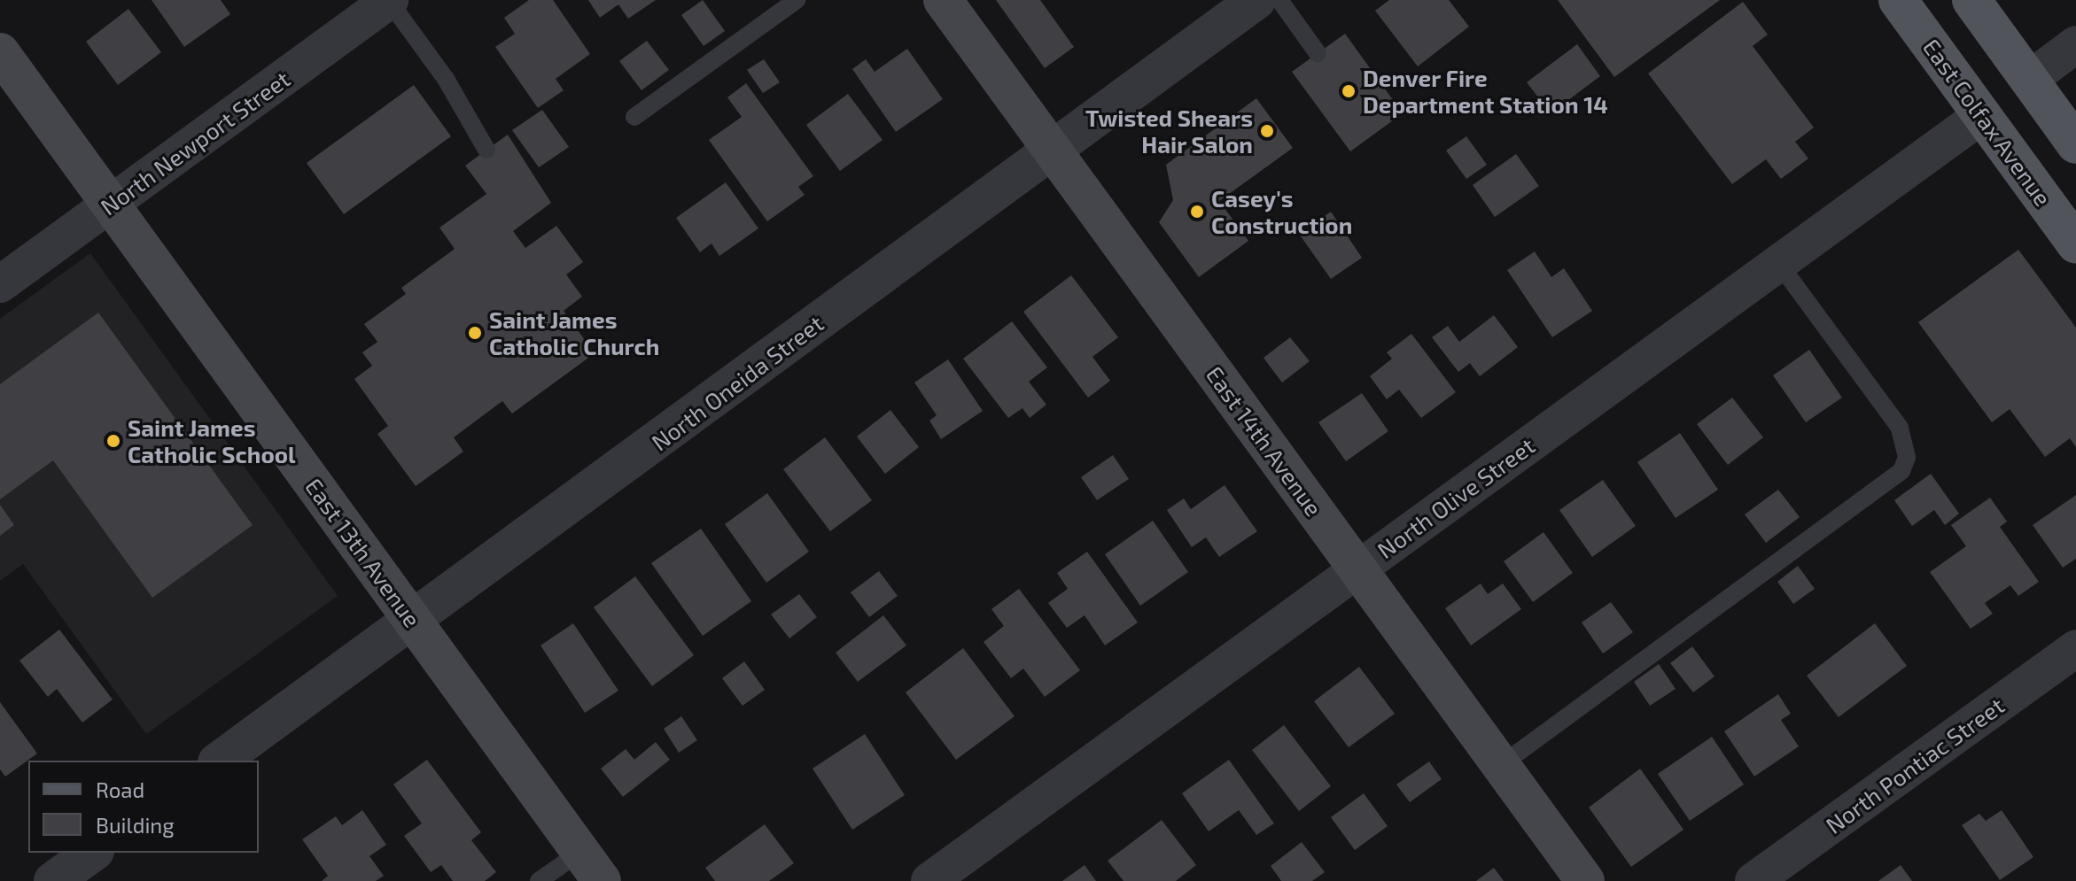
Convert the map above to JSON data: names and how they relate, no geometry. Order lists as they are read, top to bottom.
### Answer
{
  "streets": {
    "main road": ["East Colfax Avenue", "East 14th Avenue", "East 13th Avenue"],
    "street": [
      "North Newport Street",
      "North Oneida Street",
      "North Olive Street",
      "North Pontiac Street"
    ]
  },
  "crossings": [
    ["East Colfax Avenue", "North Olive Street"],
    ["North Newport Street", "East 13th Avenue"],
    ["North Oneida Street", "East 14th Avenue"],
    ["North Oneida Street", "East 13th Avenue"],
    ["East 14th Avenue", "North Olive Street"]
  ],
  "places": [
    "Denver Fire Department Station 14",
    "Twisted Shears Hair Salon",
    "Casey's Construction",
    "Saint James Catholic Church",
    "Saint James Catholic School"
  ],
  "legend": ["Road", "Building"]
}
